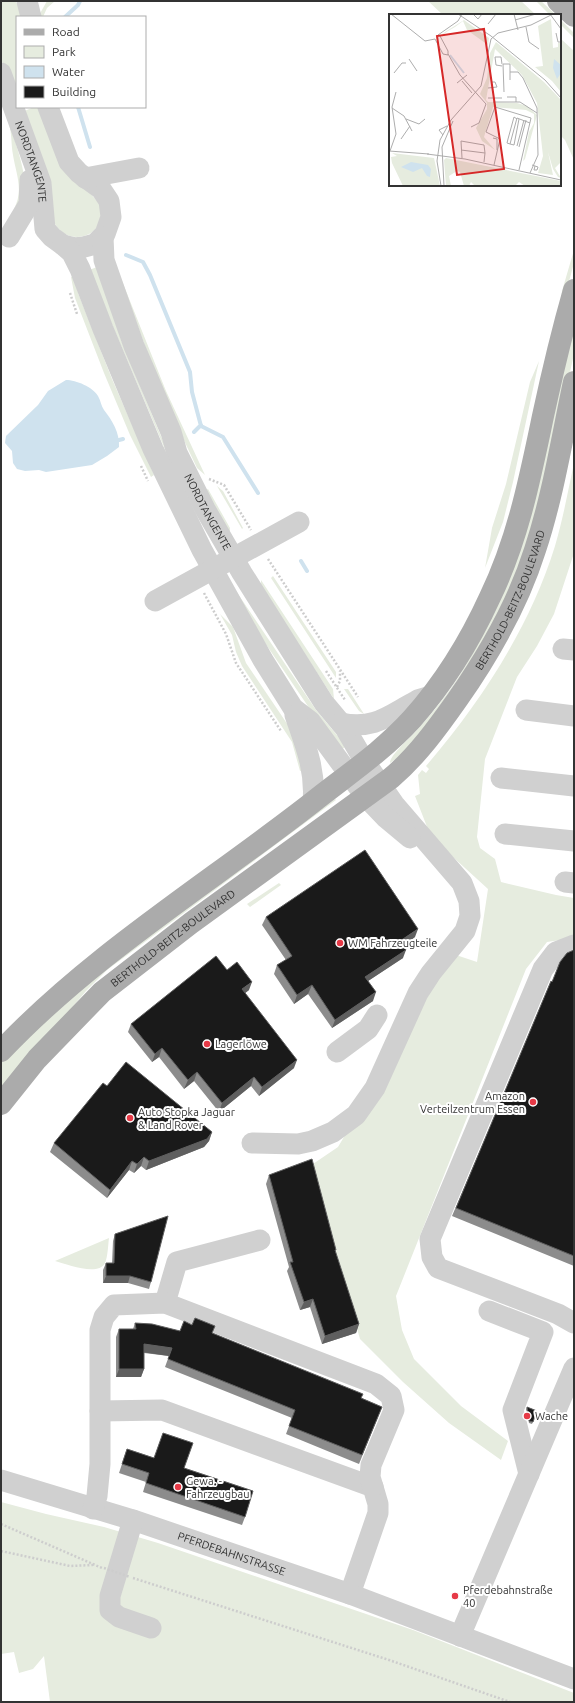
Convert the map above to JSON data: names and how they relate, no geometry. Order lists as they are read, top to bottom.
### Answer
{
  "streets": {
    "main road": ["BERTHOLD-BEITZ-BOULEVARD"],
    "street": ["NORDTANGENTE", "PFERDEBAHNSTRASSE"]
  },
  "crossings": [
    ["NORDTANGENTE", "BERTHOLD-BEITZ-BOULEVARD"]
  ],
  "places": [
    "WM Fahrzeugteile",
    "Lagerlöwe",
    "Amazon Verteilzentrum Essen",
    "Auto Stopka Jaguar & Land Rover",
    "Wache",
    "Gewa. - Fahrzeugbau",
    "Pferdebahnstraße 40"
  ],
  "legend": [
    "Road",
    "Park",
    "Water",
    "Building"
  ]
}
